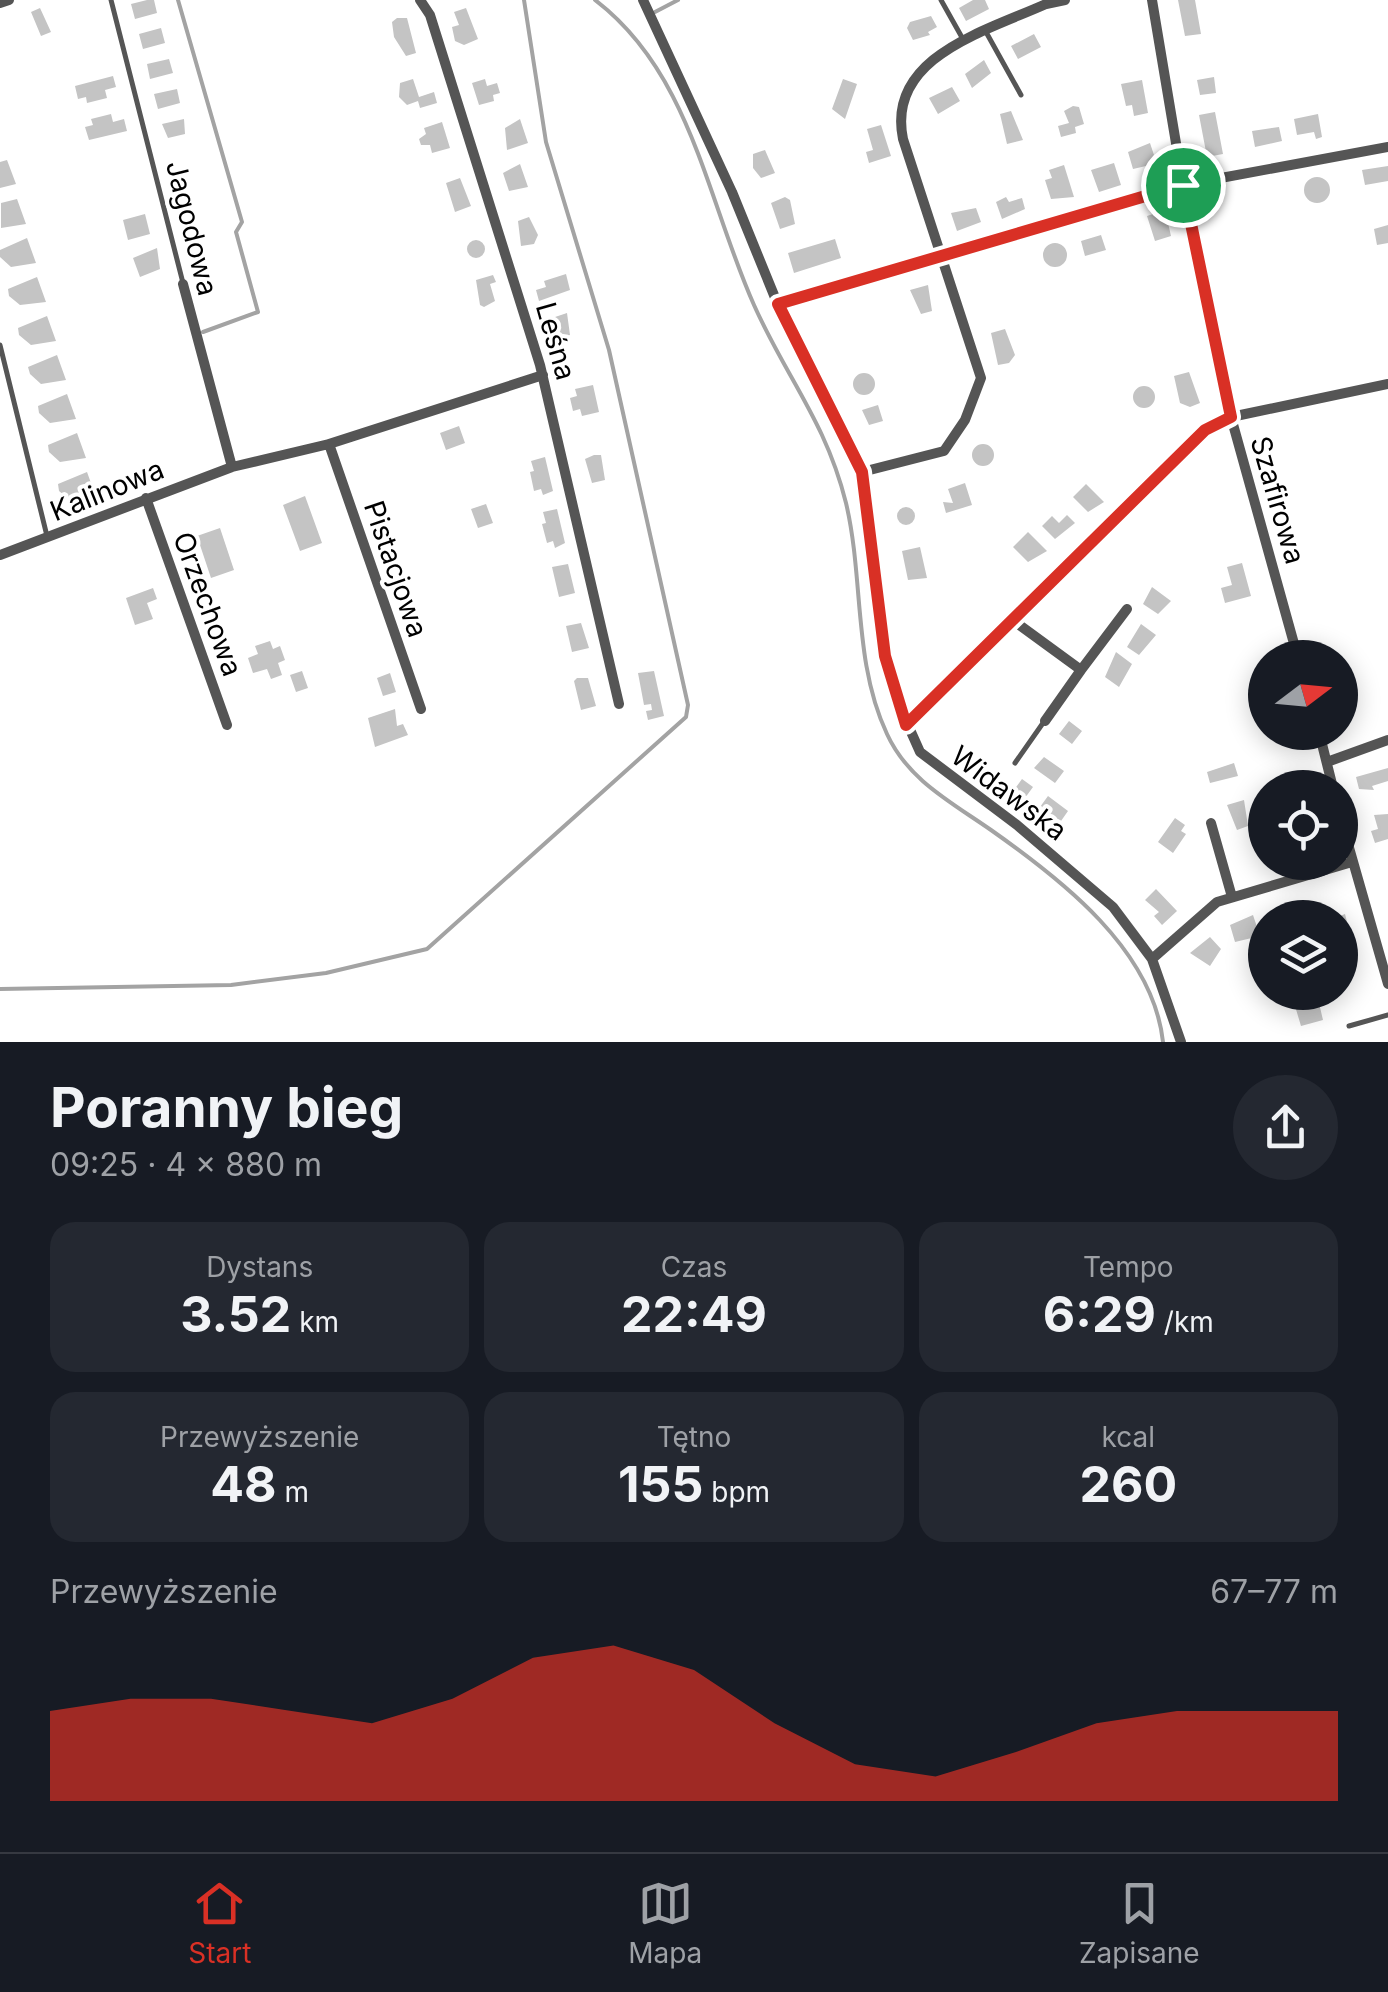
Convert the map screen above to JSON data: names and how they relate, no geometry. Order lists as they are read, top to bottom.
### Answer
{
  "streets": {
    "street": [
      "Jagodowa",
      "Leśna",
      "Kalinowa",
      "Szafirowa",
      "Pistacjowa",
      "Orzechowa",
      "Widawska"
    ]
  },
  "crossings": [
    ["Jagodowa", "Kalinowa"],
    ["Leśna", "Kalinowa"],
    ["Kalinowa", "Pistacjowa"],
    ["Kalinowa", "Orzechowa"]
  ],
  "north": "right",
  "page": {
    "heading": ["Poranny bieg", "09:25 · 4 × 880 m"],
    "stats": [
      ["Dystans", "3.52 km"],
      ["Czas", "22:49"],
      ["Tempo", "6:29 /km"],
      ["Przewyższenie", "48 m"],
      ["Tętno", "155 bpm"],
      ["kcal", "260"]
    ],
    "chart": ["Przewyższenie", "67–77 m"],
    "tabs": ["Start", "Mapa", "Zapisane"]
  }
}
